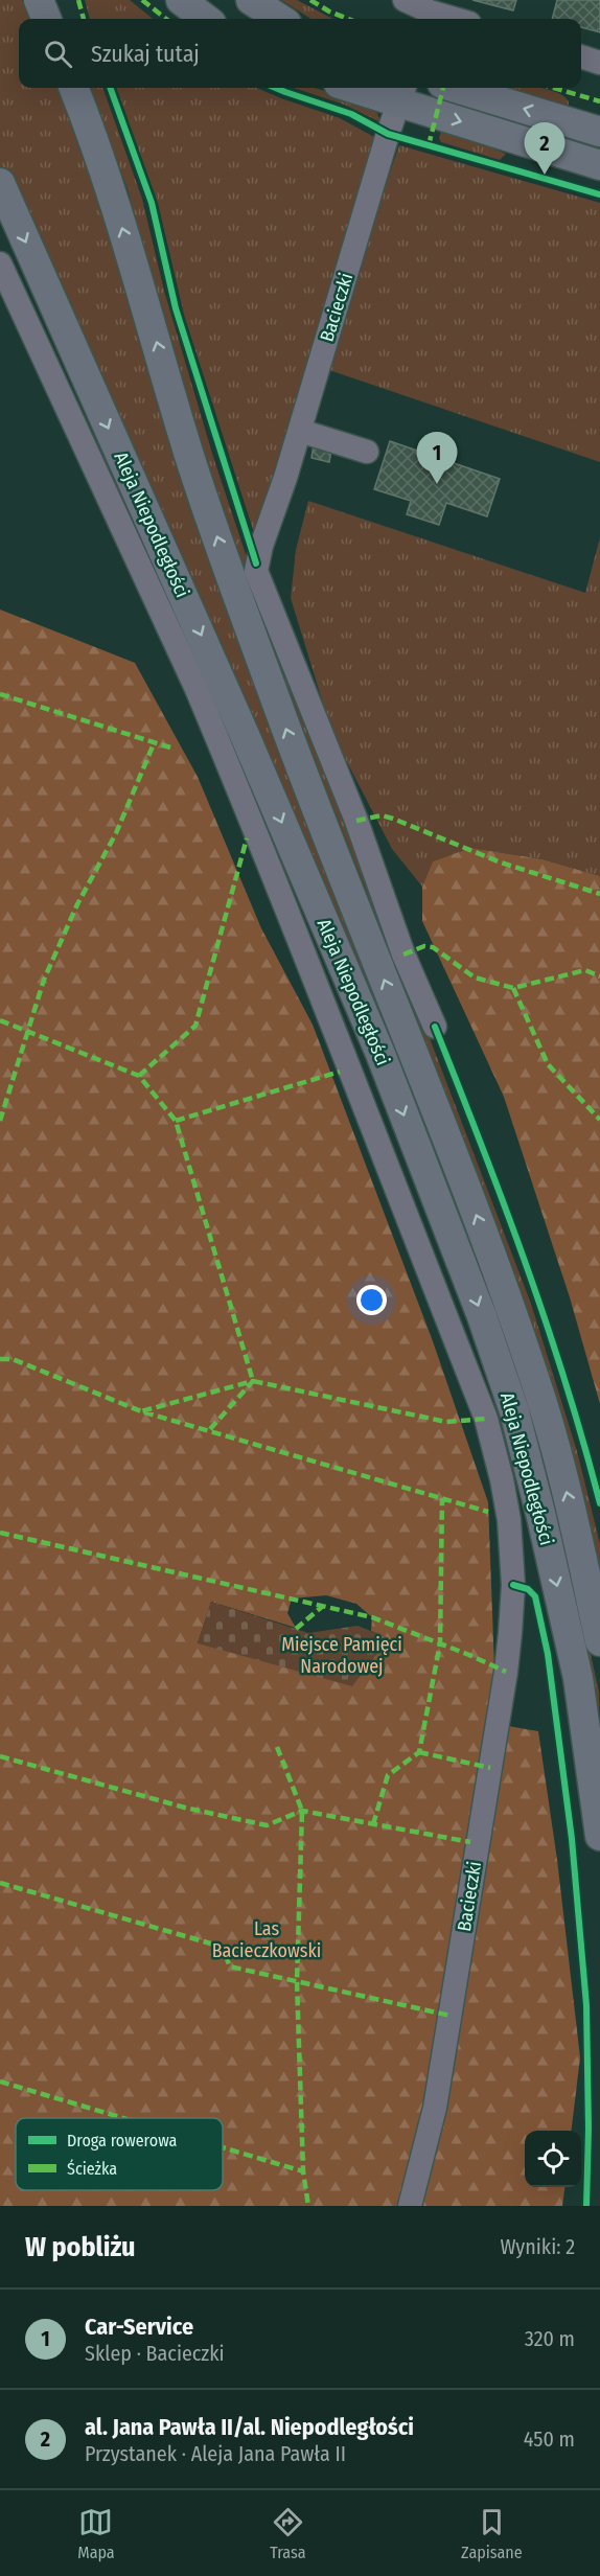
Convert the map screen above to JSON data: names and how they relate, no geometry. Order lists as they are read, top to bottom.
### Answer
{
  "streets": {
    "main road": ["Aleja Niepodległości"],
    "street": ["Bacieczki"]
  },
  "parks": ["Miejsce Pamięci Narodowej", "Las Bacieczkowski"],
  "legend": ["Droga rowerowa", "Ścieżka"],
  "page": {
    "search": "Szukaj tutaj",
    "pins": ["2", "1"],
    "heading": ["W pobliżu", "Wyniki: 2"],
    "list": [
      {
        "mark": "1",
        "name": "Car-Service",
        "note": "Sklep · Bacieczki",
        "value": "320 m"
      },
      {
        "mark": "2",
        "name": "al. Jana Pawła II/al. Niepodległości",
        "note": "Przystanek · Aleja Jana Pawła II",
        "value": "450 m"
      }
    ],
    "nav": ["Mapa", "Trasa", "Zapisane"]
  }
}
